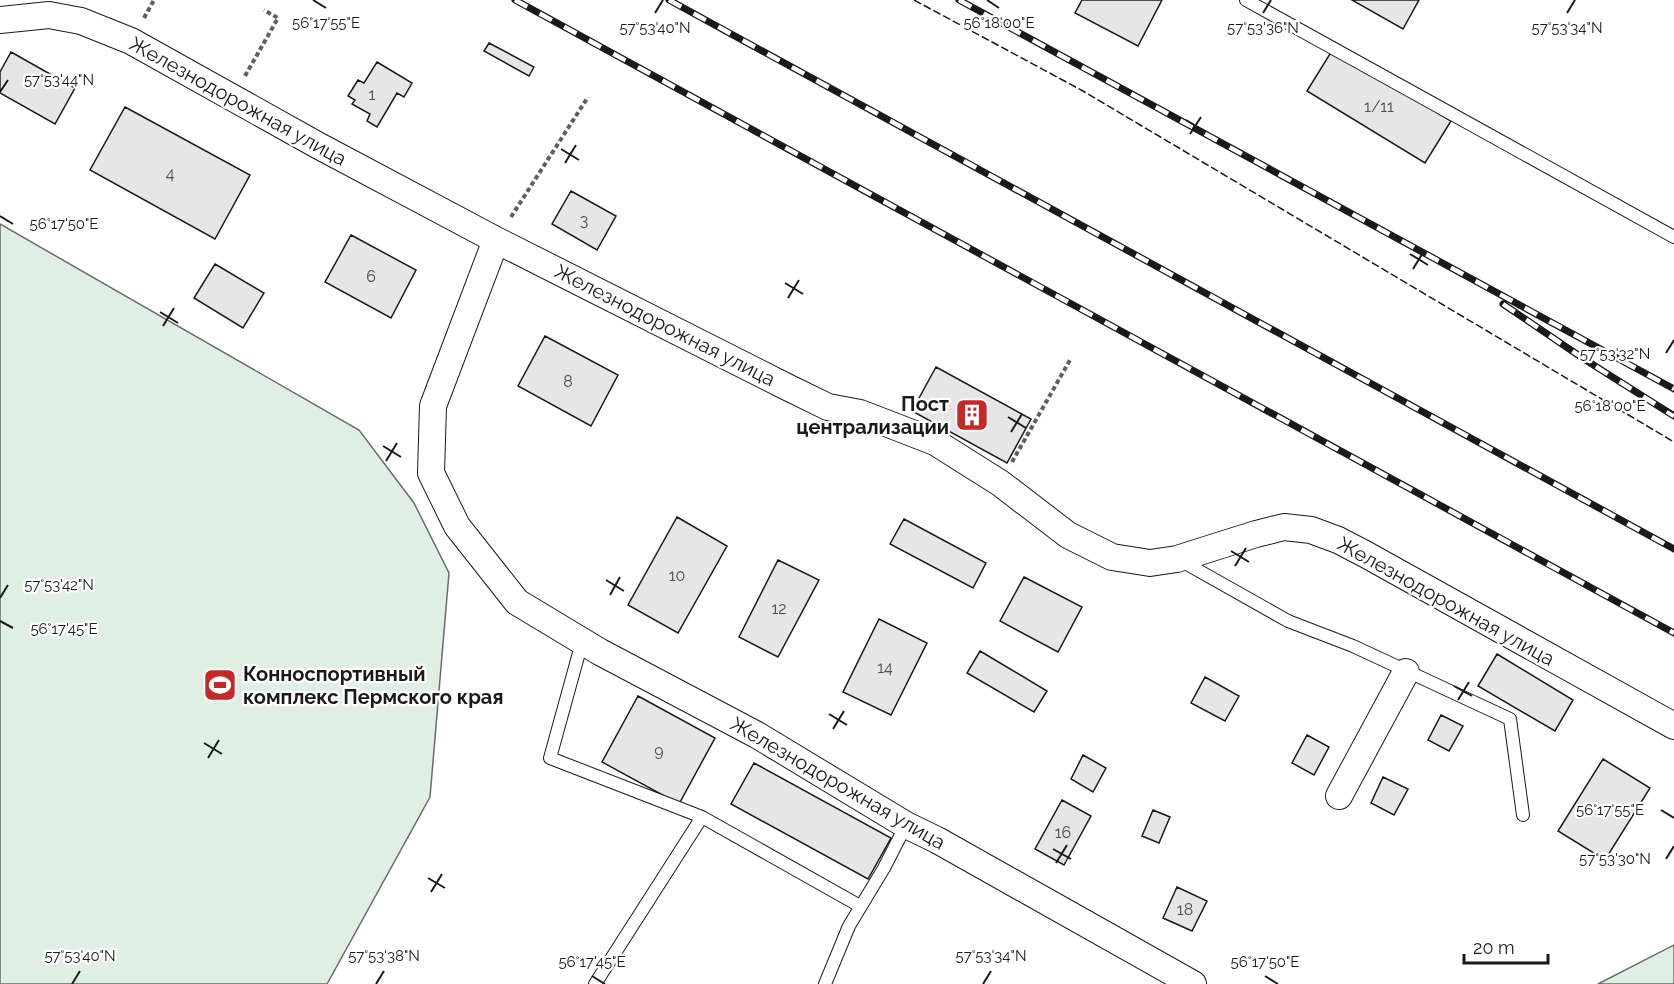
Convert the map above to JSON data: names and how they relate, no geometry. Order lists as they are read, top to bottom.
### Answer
{
  "streets": {
    "street": ["Железнодорожная улица"]
  },
  "places": {
    "building": ["Пост централизации"],
    "sports": ["Конноспортивный комплекс Пермского края"]
  },
  "house_numbers": [
    "1",
    "1/11",
    "4",
    "3",
    "6",
    "8",
    "10",
    "12",
    "14",
    "9",
    "16",
    "18"
  ],
  "scale_bar": "20 m",
  "coordinates": [
    "56°17'55\"E",
    "56°18'00\"E",
    "57°53'40\"N",
    "57°53'36\"N",
    "57°53'34\"N",
    "57°53'44\"N",
    "56°17'50\"E",
    "57°53'32\"N",
    "57°53'42\"N",
    "56°17'45\"E",
    "57°53'30\"N",
    "57°53'38\"N"
  ]
}
